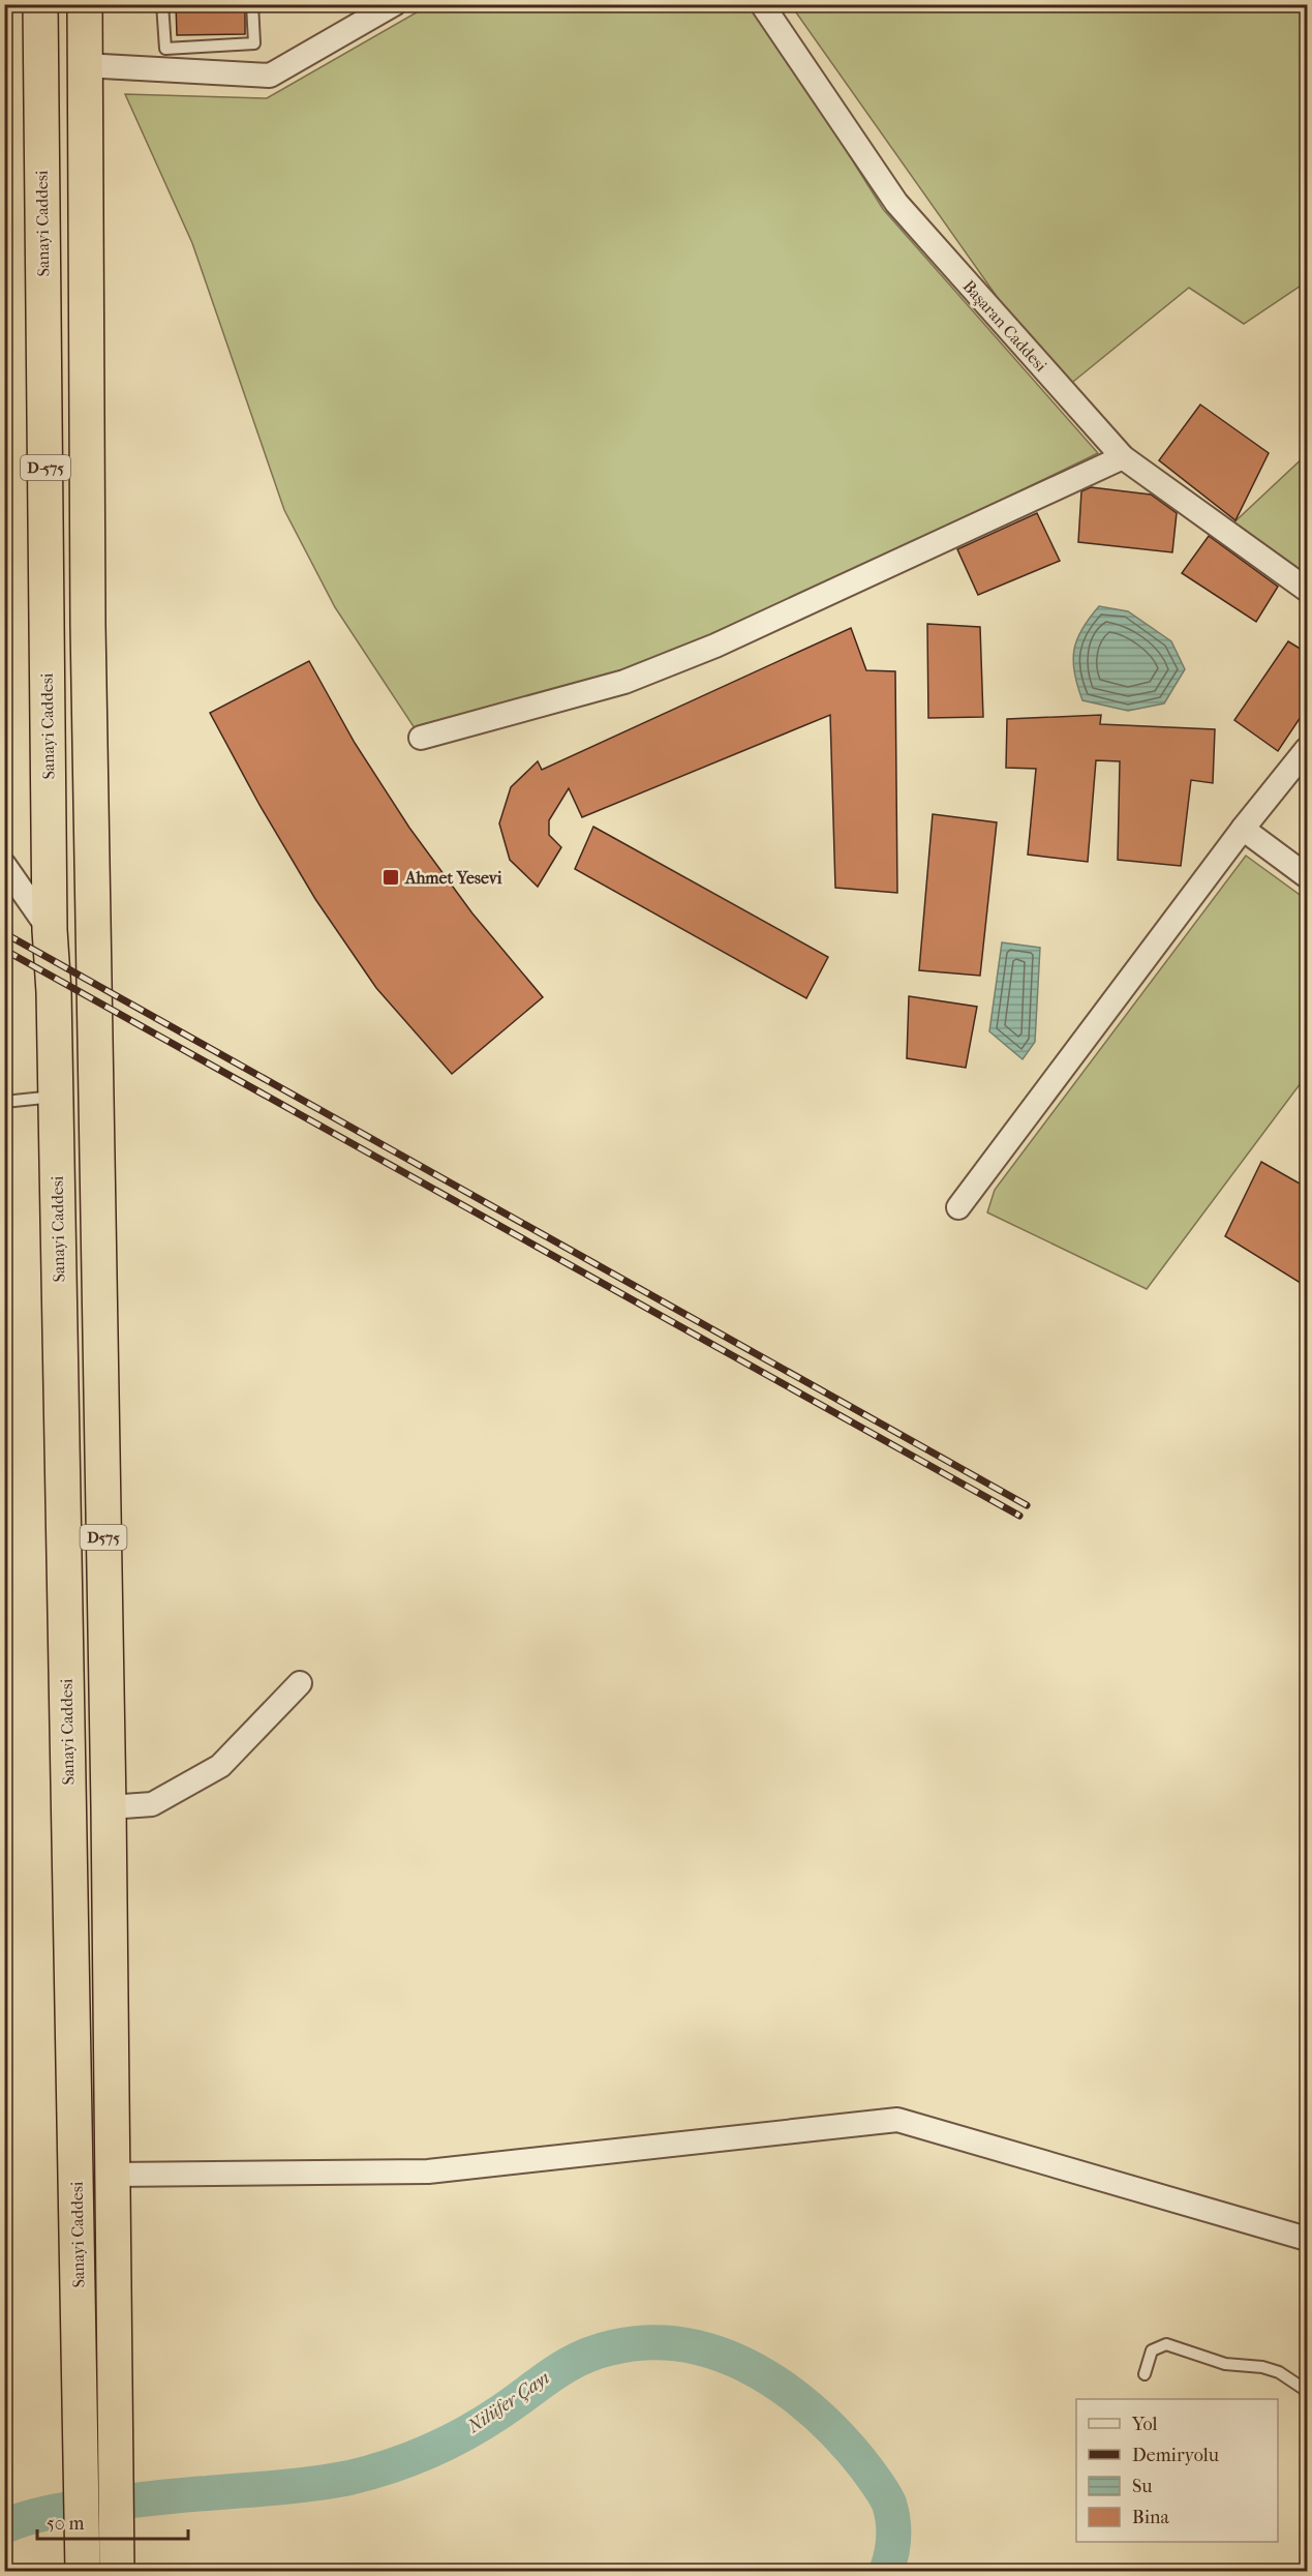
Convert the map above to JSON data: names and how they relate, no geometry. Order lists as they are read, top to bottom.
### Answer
{
  "streets": {
    "highway": ["Sanayi Caddesi", "D-575", "D575"],
    "street": ["Başaran Caddesi"]
  },
  "water": ["Nilüfer Çayı"],
  "places": {
    "transit": ["Ahmet Yesevi"]
  },
  "legend": [
    "Yol",
    "Demiryolu",
    "Su",
    "Bina"
  ],
  "scale_bar": "50 m"
}
